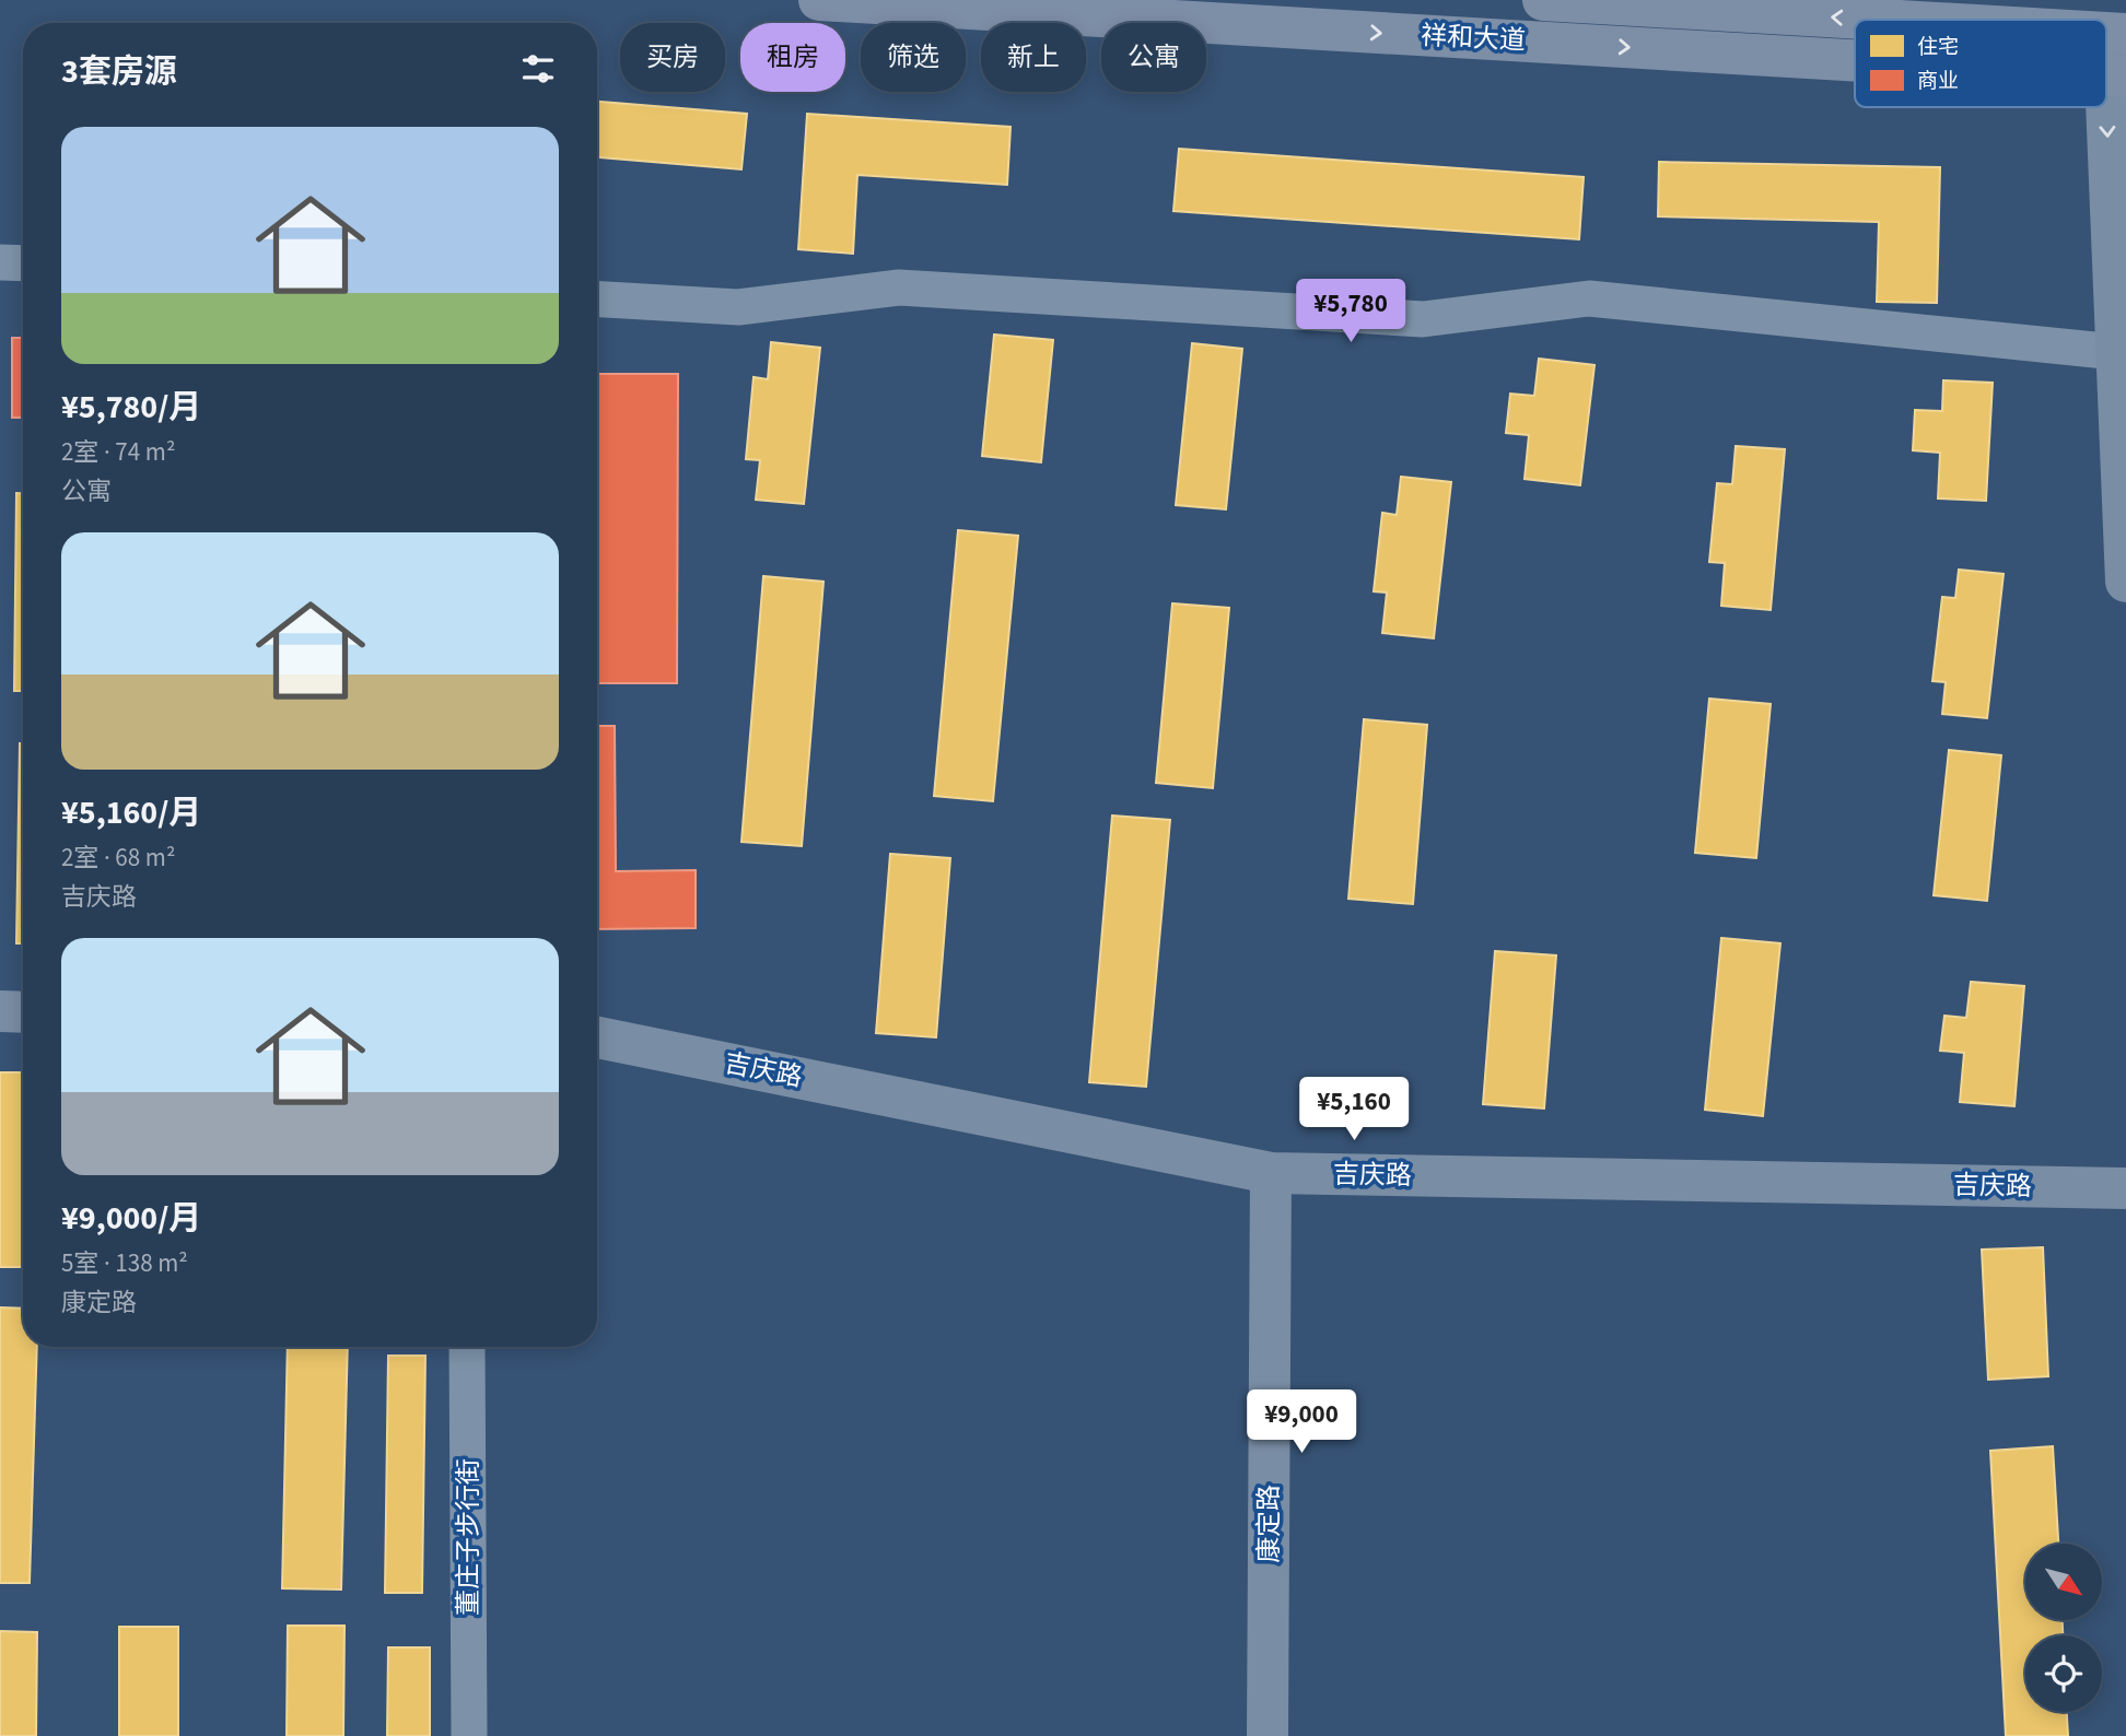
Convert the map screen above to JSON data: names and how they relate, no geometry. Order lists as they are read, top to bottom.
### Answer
{
  "streets": {
    "main road": ["祥和大道"],
    "street": ["吉庆路", "康定路", "董庄子步行街"]
  },
  "crossings": [
    ["吉庆路", "康定路"]
  ],
  "legend": ["住宅", "商业"],
  "north": "bottom right",
  "page": {
    "chip": [
      "买房",
      "租房",
      "筛选",
      "新上",
      "公寓"
    ],
    "heading": "3套房源",
    "list": [
      {
        "name": "¥5,780/月",
        "note": "2室 · 74 m² · 公寓"
      },
      {
        "name": "¥5,160/月",
        "note": "2室 · 68 m² · 吉庆路"
      },
      {
        "name": "¥9,000/月",
        "note": "5室 · 138 m² · 康定路"
      }
    ],
    "price": ["¥5,780", "¥5,160", "¥9,000"]
  }
}
